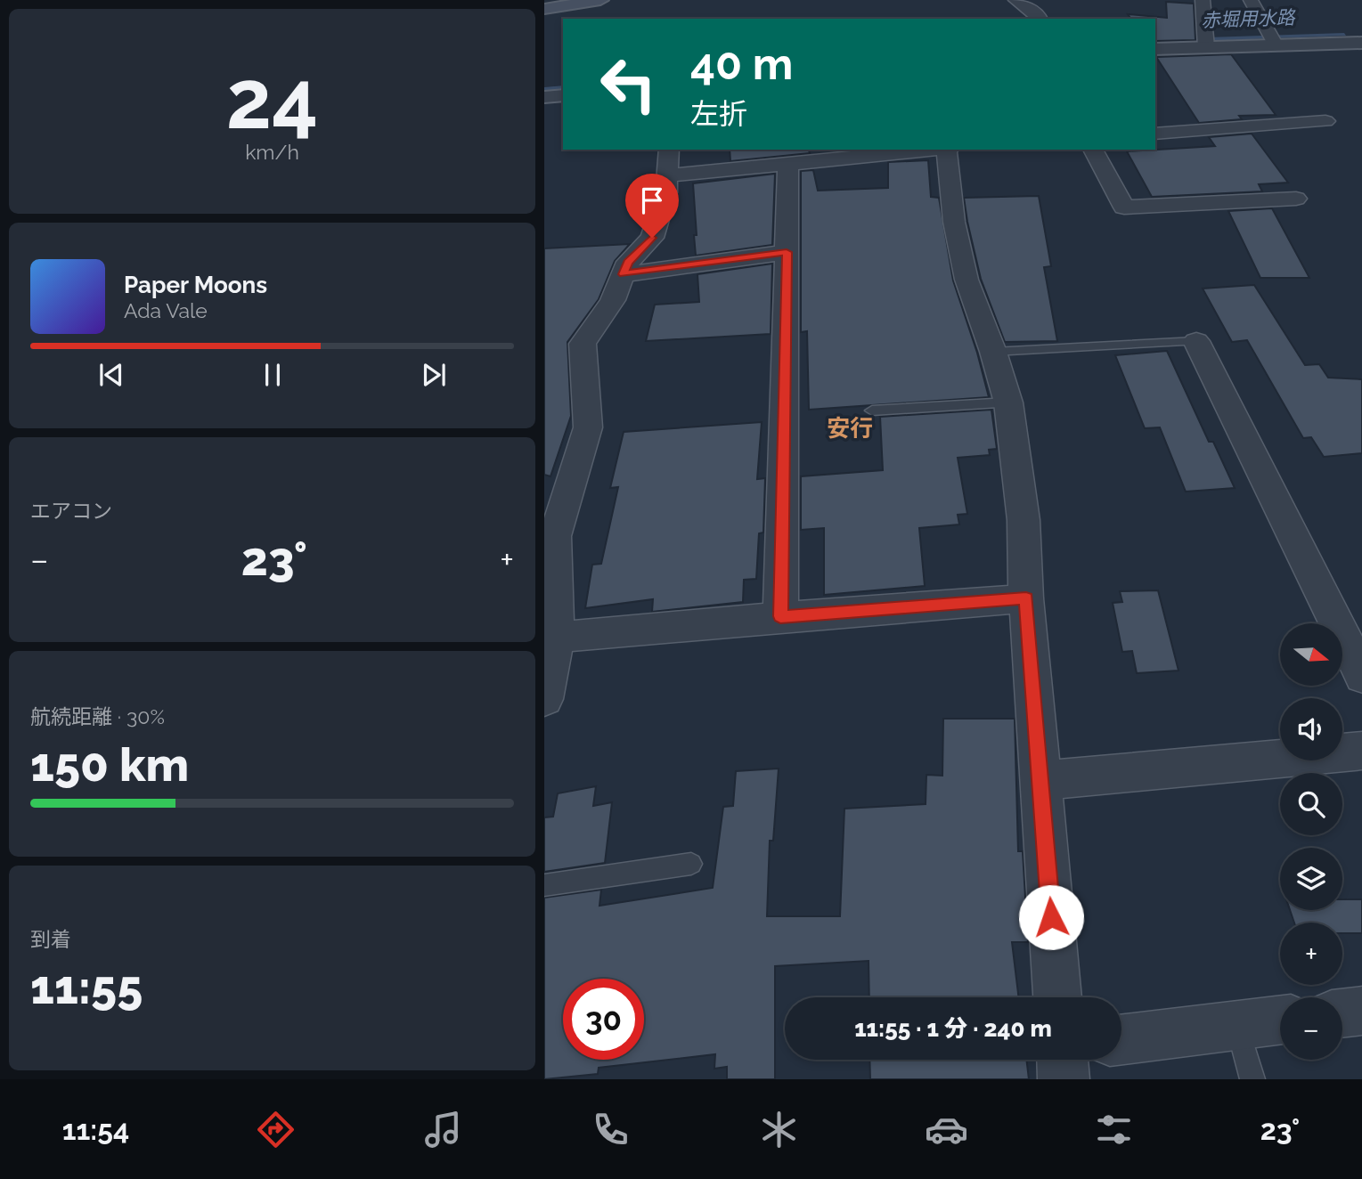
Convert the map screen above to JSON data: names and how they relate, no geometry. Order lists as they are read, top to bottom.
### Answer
{
  "districts": ["安行"],
  "water": ["赤堀用水路"],
  "north": "right",
  "page": {
    "tile": [
      ["24", "km/h"],
      "エアコン",
      ["航続距離 · 30%", "150 km"],
      ["到着", "11:55"]
    ],
    "turn": ["40 m", "左折"],
    "song": ["Paper Moons", "Ada Vale"],
    "heat": ["−", "23°", "+"],
    "map_buttons": ["+", "−"],
    "limit": "30",
    "trip": "11:55 · 1 分 · 240 m",
    "tabs": ["11:54", "23°"]
  }
}
